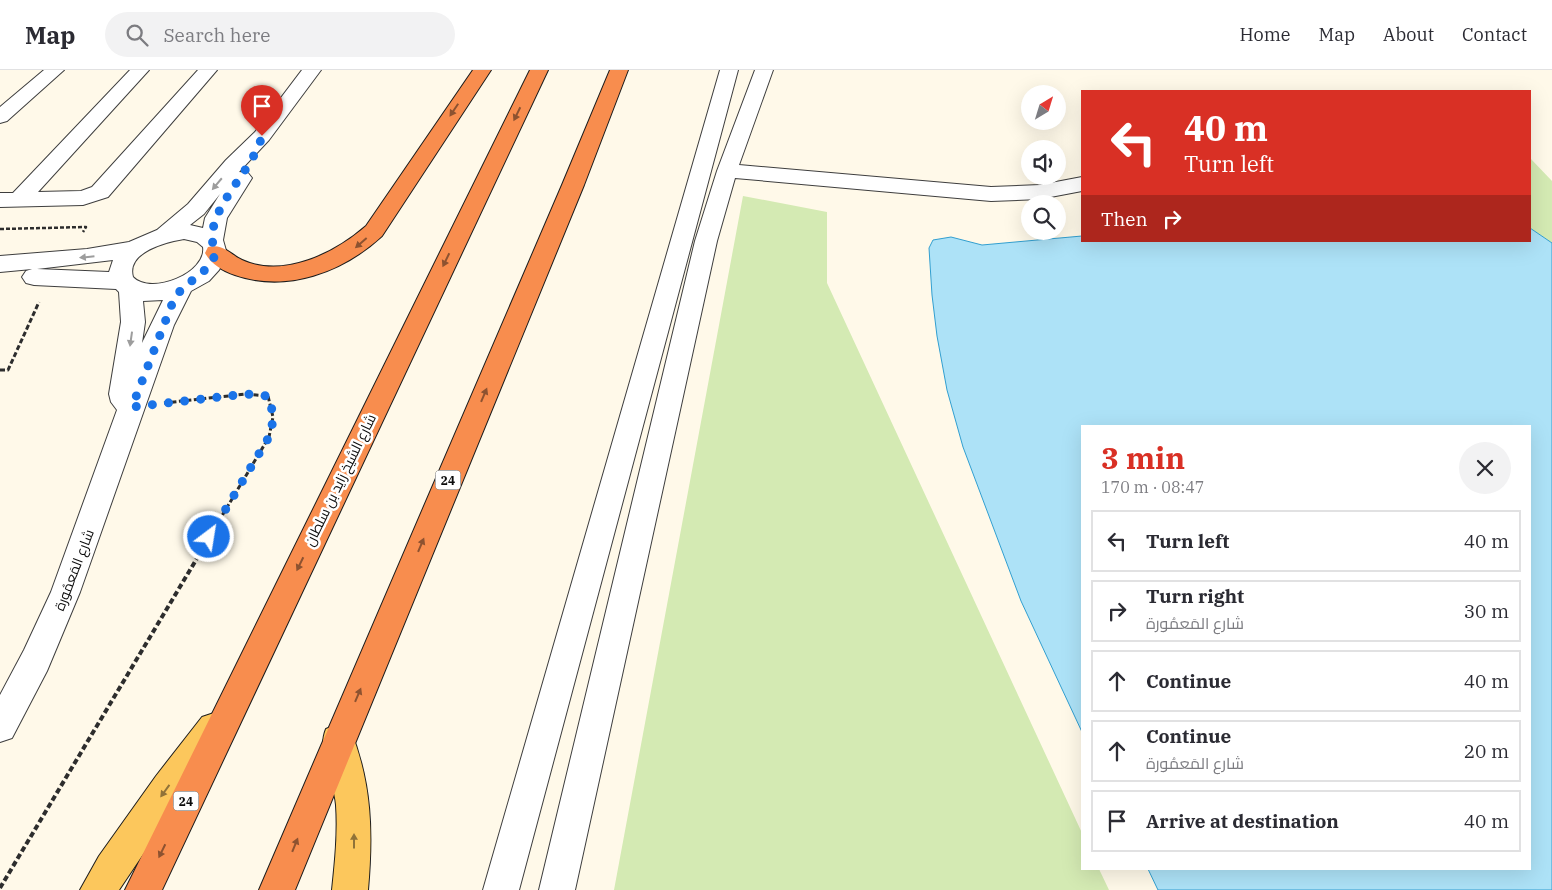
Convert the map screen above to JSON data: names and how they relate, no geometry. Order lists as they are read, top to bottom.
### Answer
{
  "streets": {
    "highway": ["شارع الشيخ زايد بن سلطان", "24"],
    "street": ["شارع المَعمُورة"]
  },
  "north": "top right",
  "page": {
    "header": "Map",
    "search": "Search here",
    "nav": [
      "Home",
      "Map",
      "About",
      "Contact"
    ],
    "turn": ["40 m", "Turn left"],
    "then": "Then",
    "heading": ["3 min", "170 m · 08:47"],
    "list": [
      {
        "name": "Turn left",
        "value": "40 m"
      },
      {
        "name": "Turn right",
        "note": "شارع المَعمُورة",
        "value": "30 m"
      },
      {
        "name": "Continue",
        "value": "40 m"
      },
      {
        "name": "Continue",
        "note": "شارع المَعمُورة",
        "value": "20 m"
      },
      {
        "name": "Arrive at destination",
        "value": "40 m"
      }
    ]
  }
}
